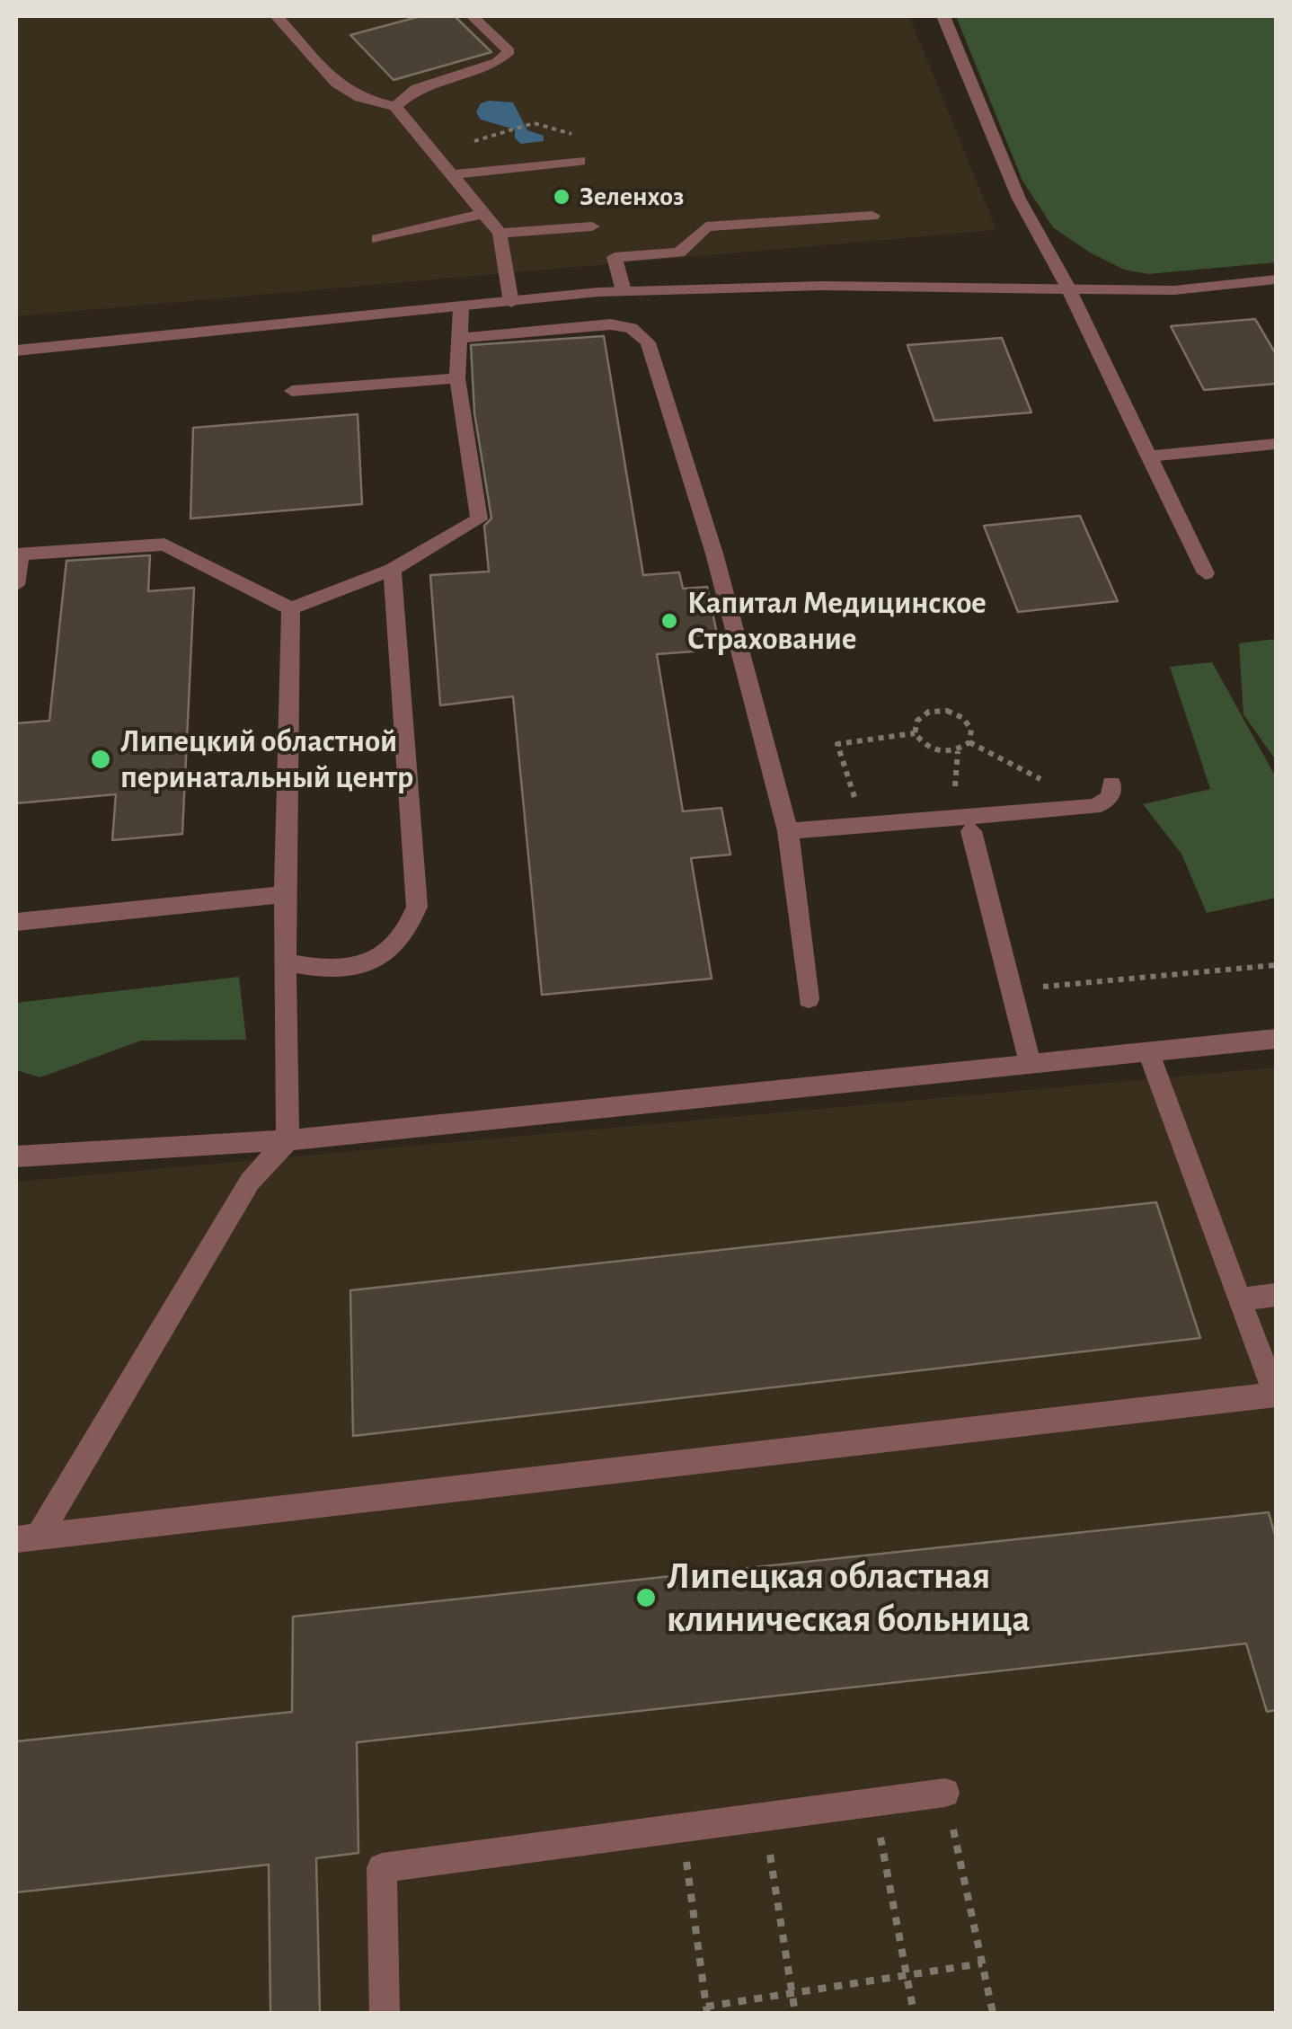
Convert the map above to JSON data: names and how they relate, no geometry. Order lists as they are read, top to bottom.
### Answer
{
  "places": [
    "Зеленхоз",
    "Капитал Медицинское Страхование",
    "Липецкий областной перинатальный центр",
    "Липецкая областная клиническая больница"
  ]
}
